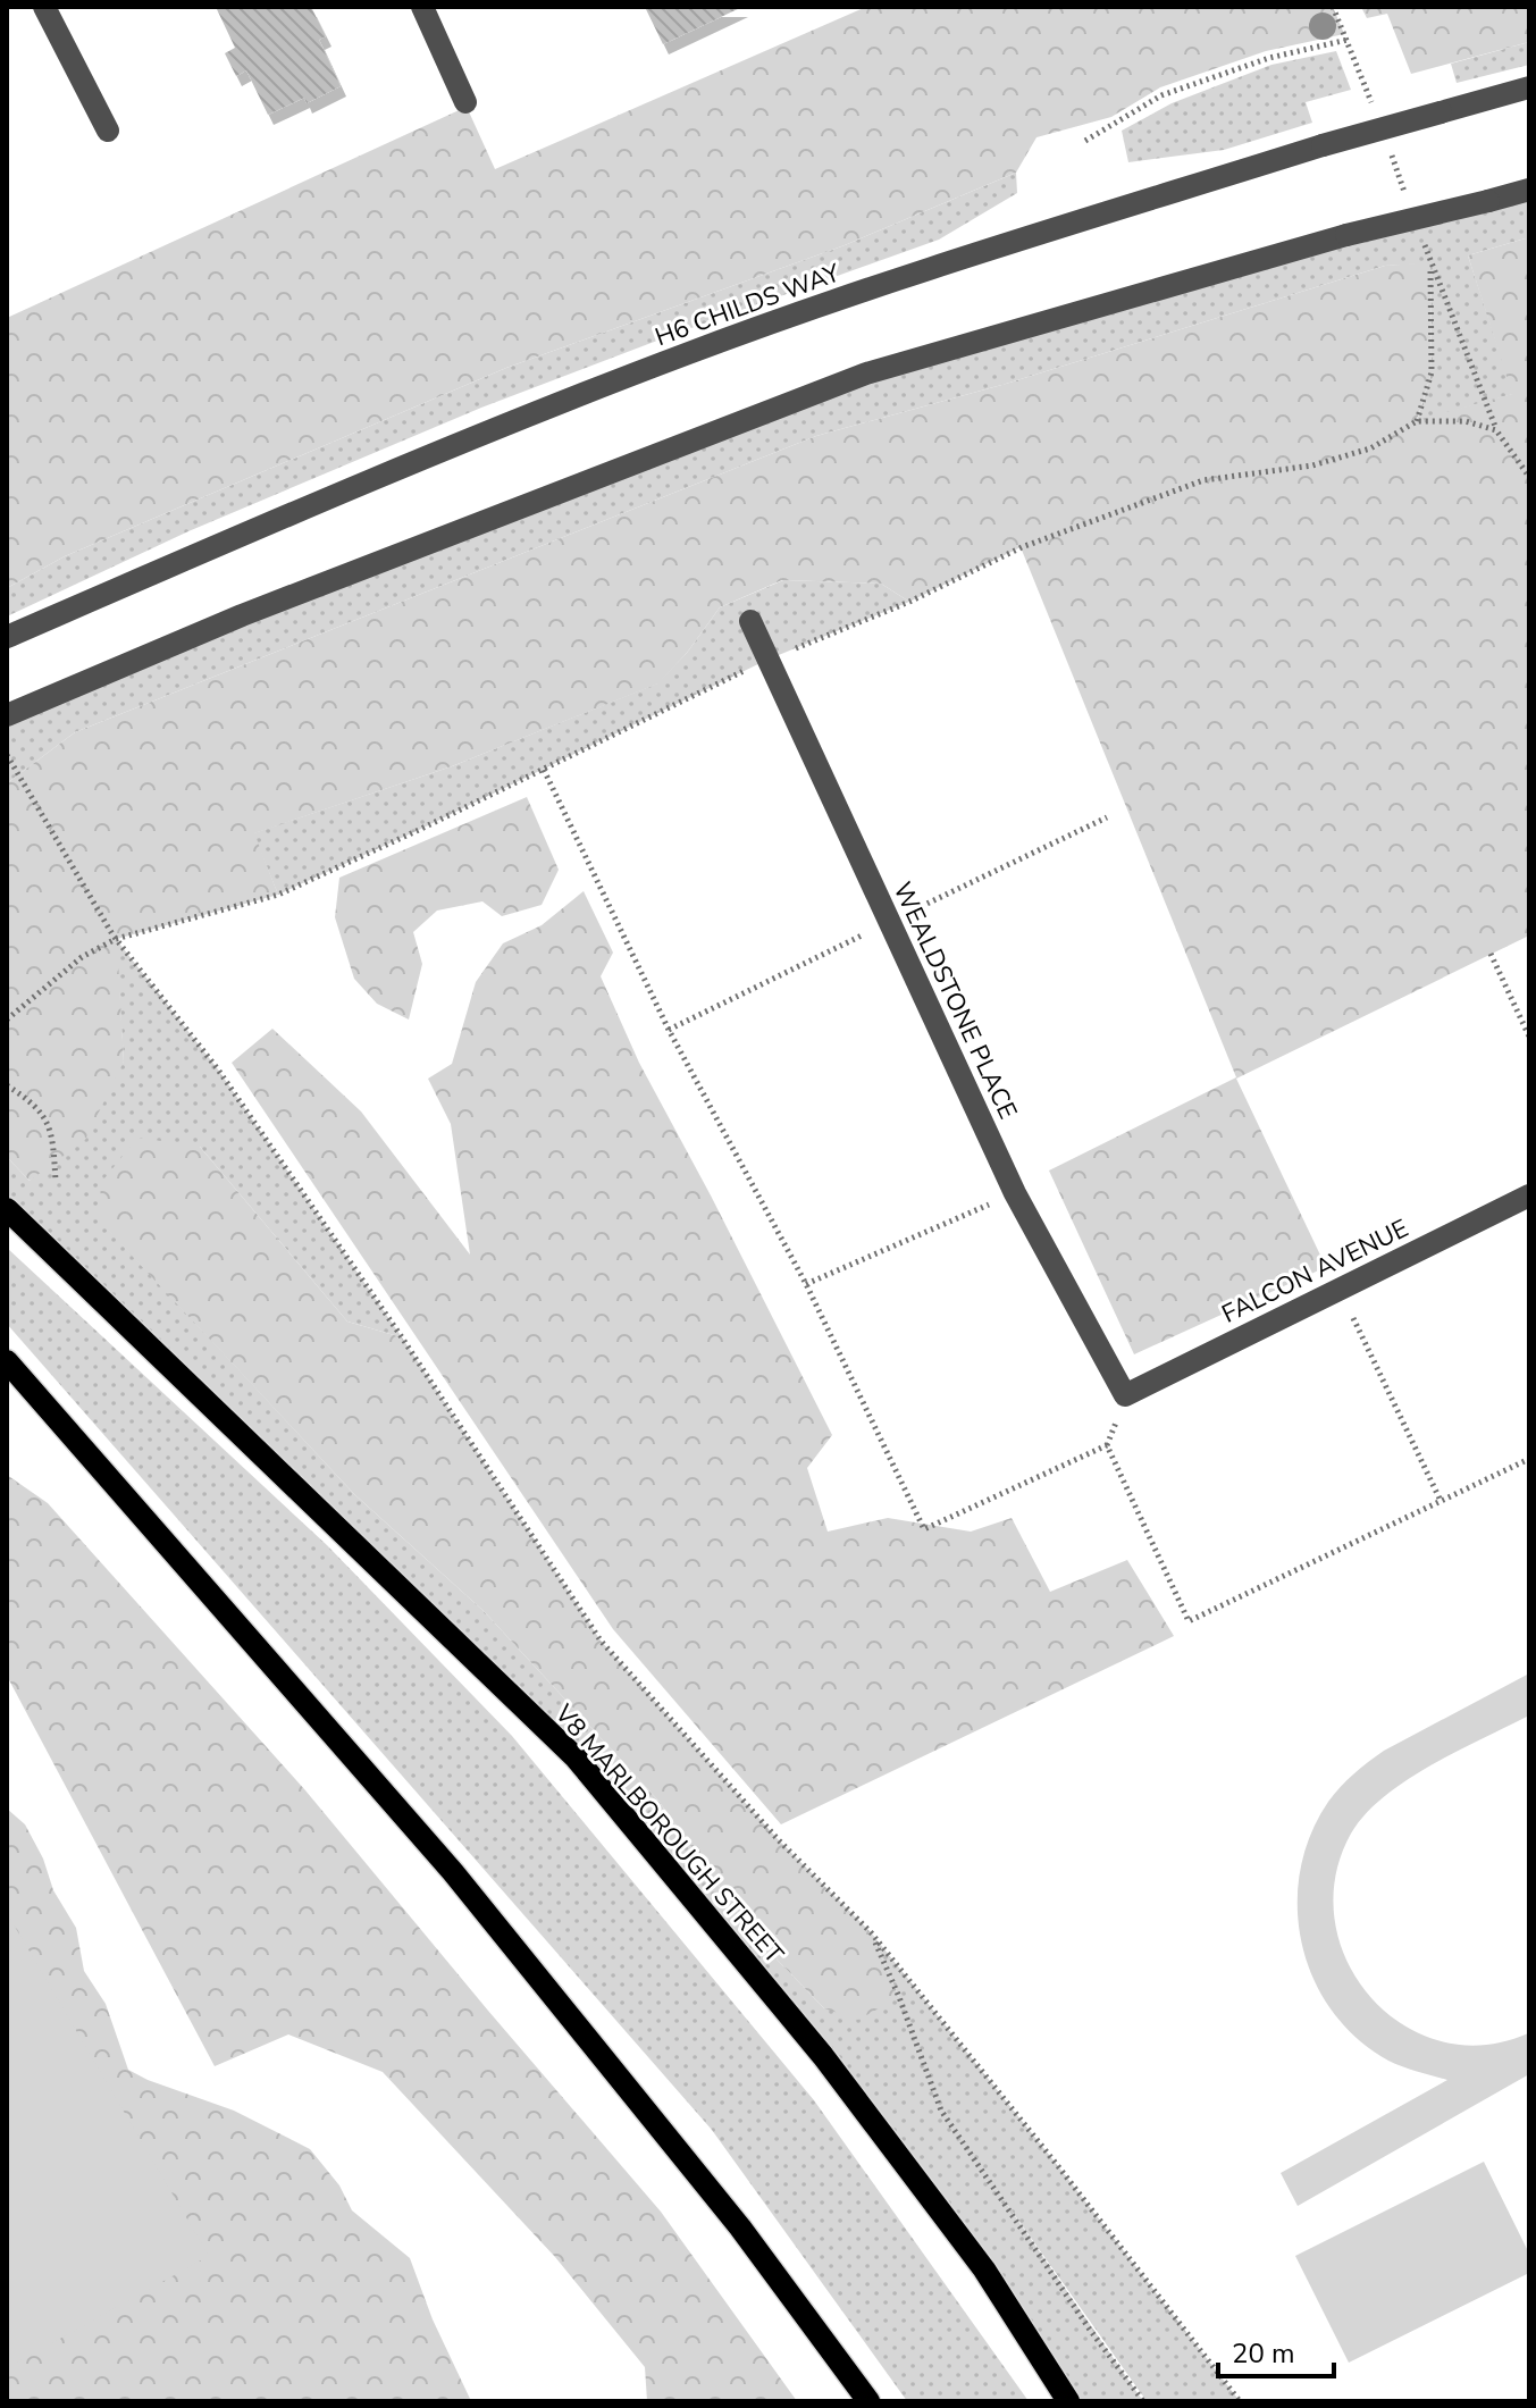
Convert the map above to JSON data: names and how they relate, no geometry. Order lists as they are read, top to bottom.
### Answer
{
  "streets": {
    "main road": ["V8 MARLBOROUGH STREET"],
    "street": ["H6 CHILDS WAY", "WEALDSTONE PLACE", "FALCON AVENUE"]
  },
  "crossings": [
    ["WEALDSTONE PLACE", "FALCON AVENUE"]
  ],
  "scale_bar": "20 m"
}
